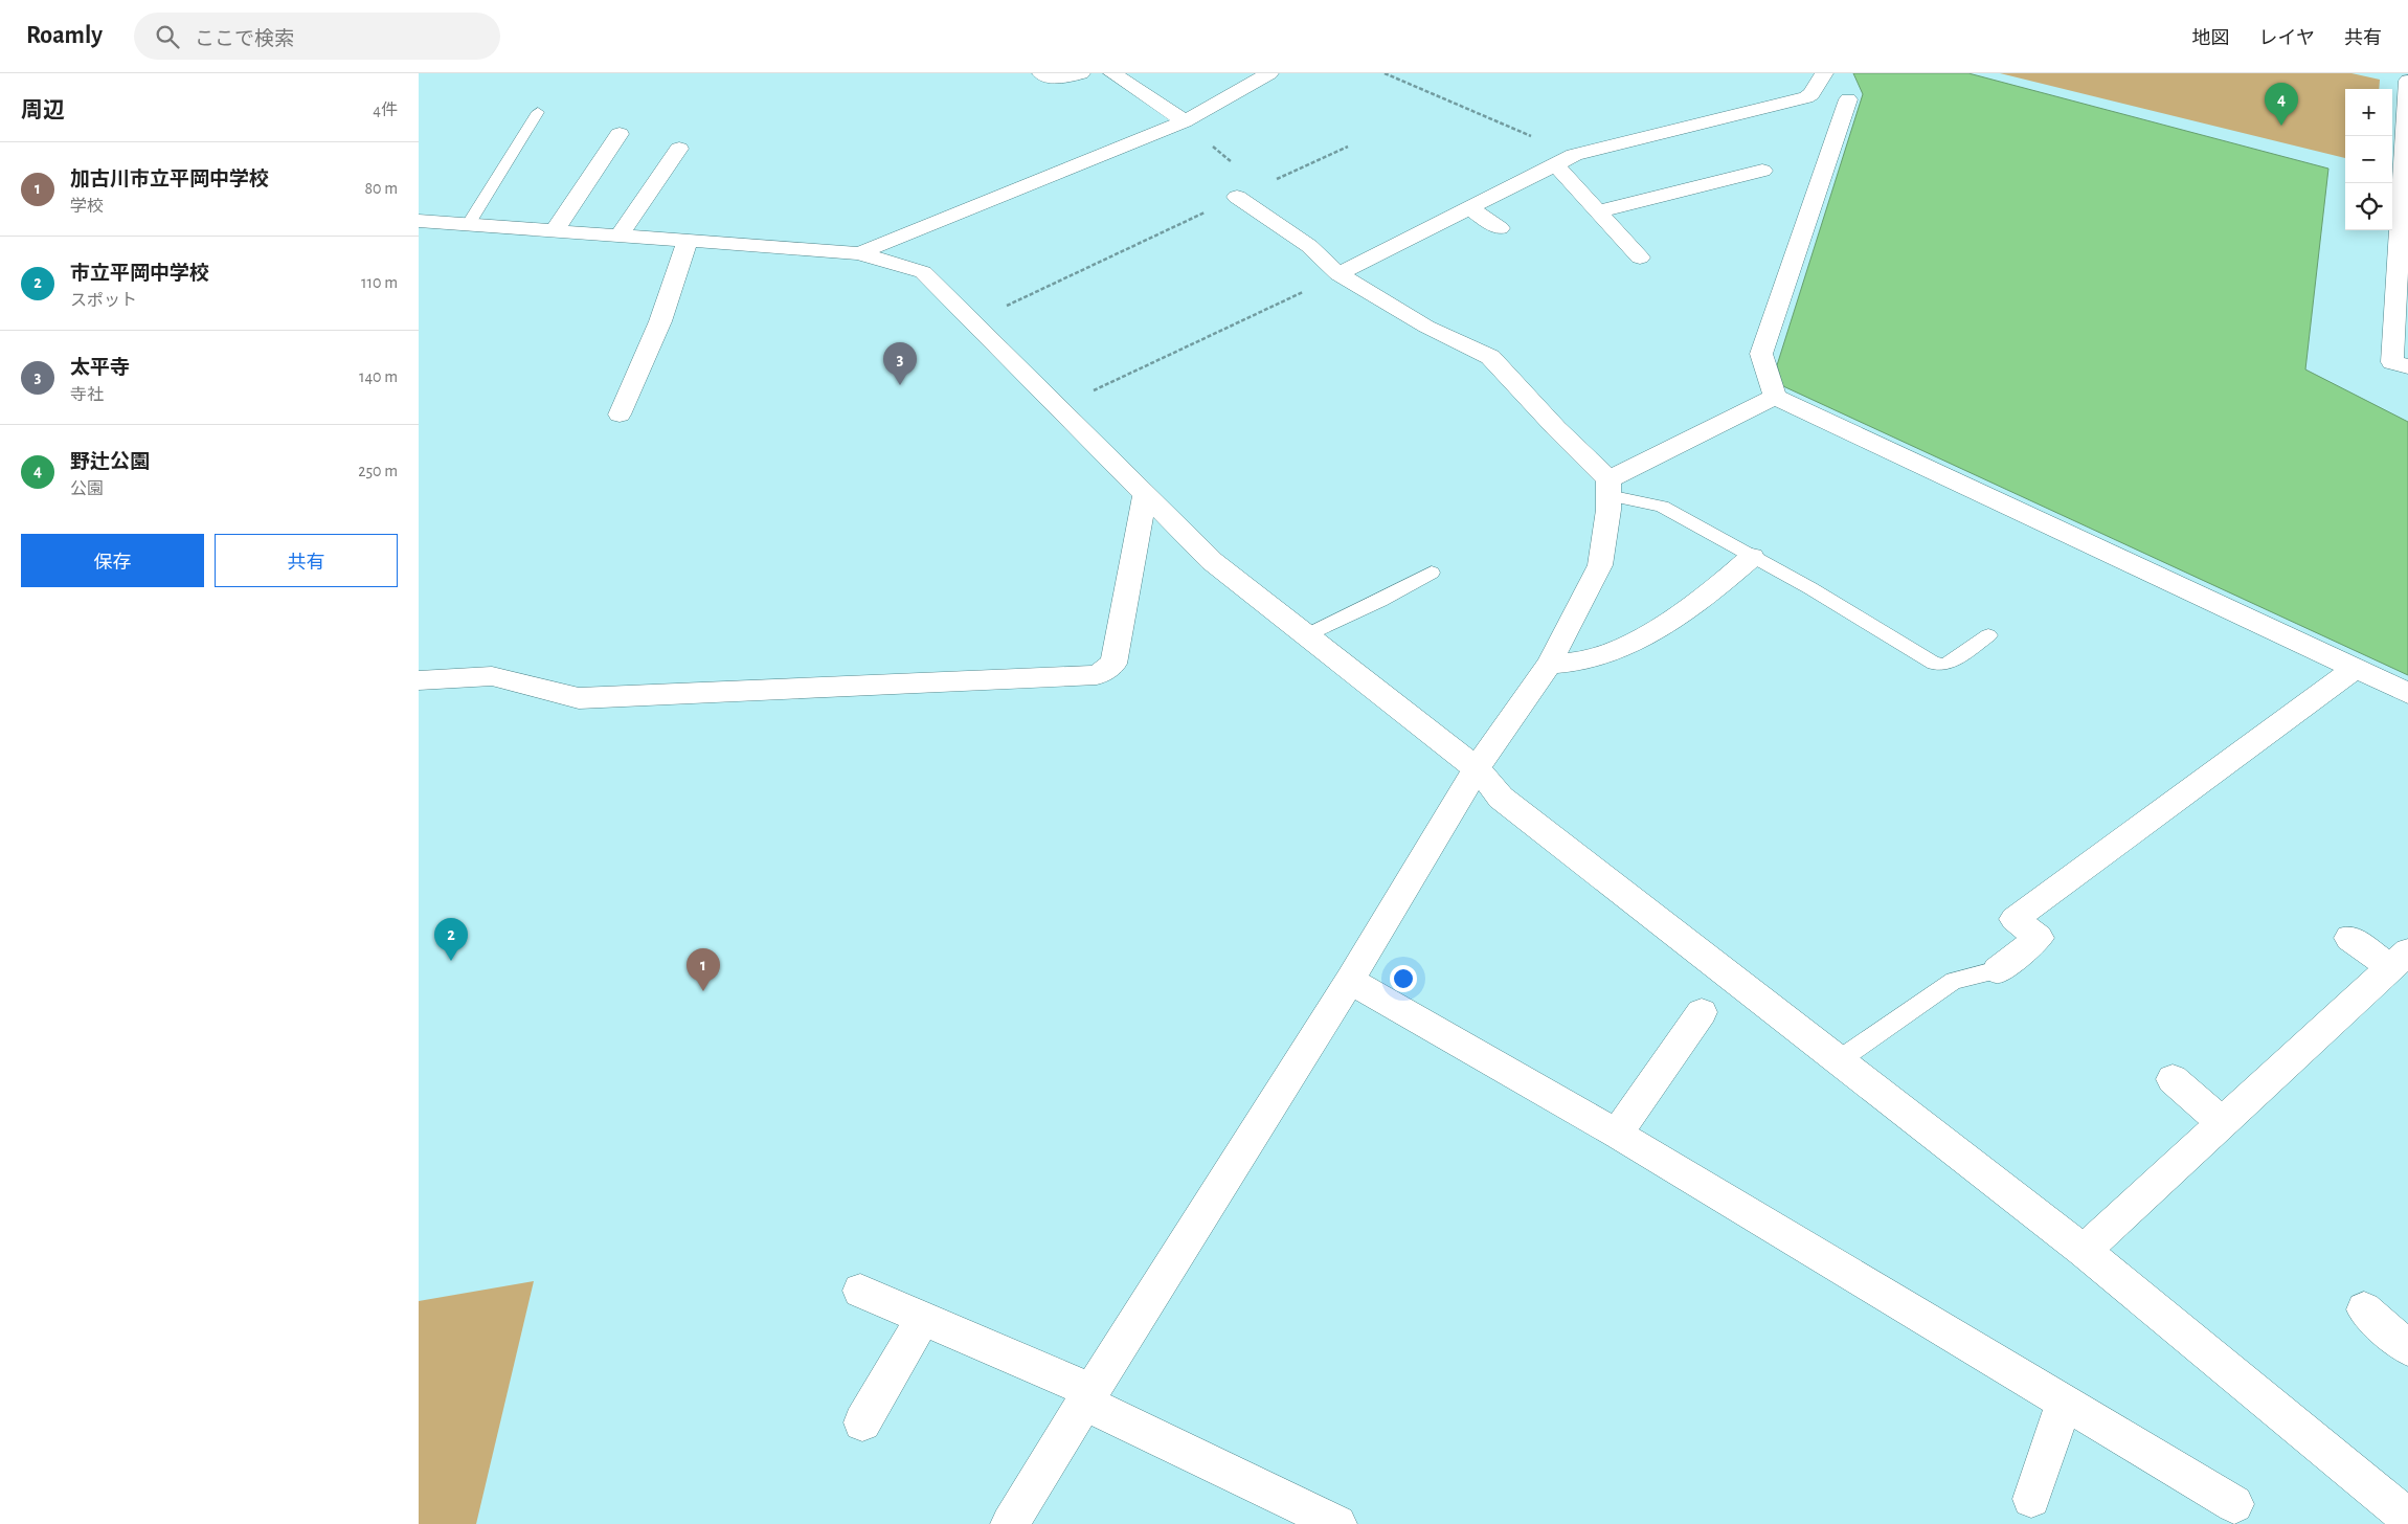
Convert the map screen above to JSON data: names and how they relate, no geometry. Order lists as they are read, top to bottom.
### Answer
{
  "page": {
    "header": "Roamly",
    "search": "ここで検索",
    "nav": ["地図", "レイヤ", "共有"],
    "heading": ["周辺", "4件"],
    "pins": [
      "4",
      "3",
      "2",
      "1"
    ],
    "map_buttons": ["+", "−"],
    "list": [
      {
        "mark": "1",
        "name": "加古川市立平岡中学校",
        "note": "学校",
        "value": "80 m"
      },
      {
        "mark": "2",
        "name": "市立平岡中学校",
        "note": "スポット",
        "value": "110 m"
      },
      {
        "mark": "3",
        "name": "太平寺",
        "note": "寺社",
        "value": "140 m"
      },
      {
        "mark": "4",
        "name": "野辻公園",
        "note": "公園",
        "value": "250 m"
      }
    ],
    "buttons": ["保存", "共有"]
  }
}
